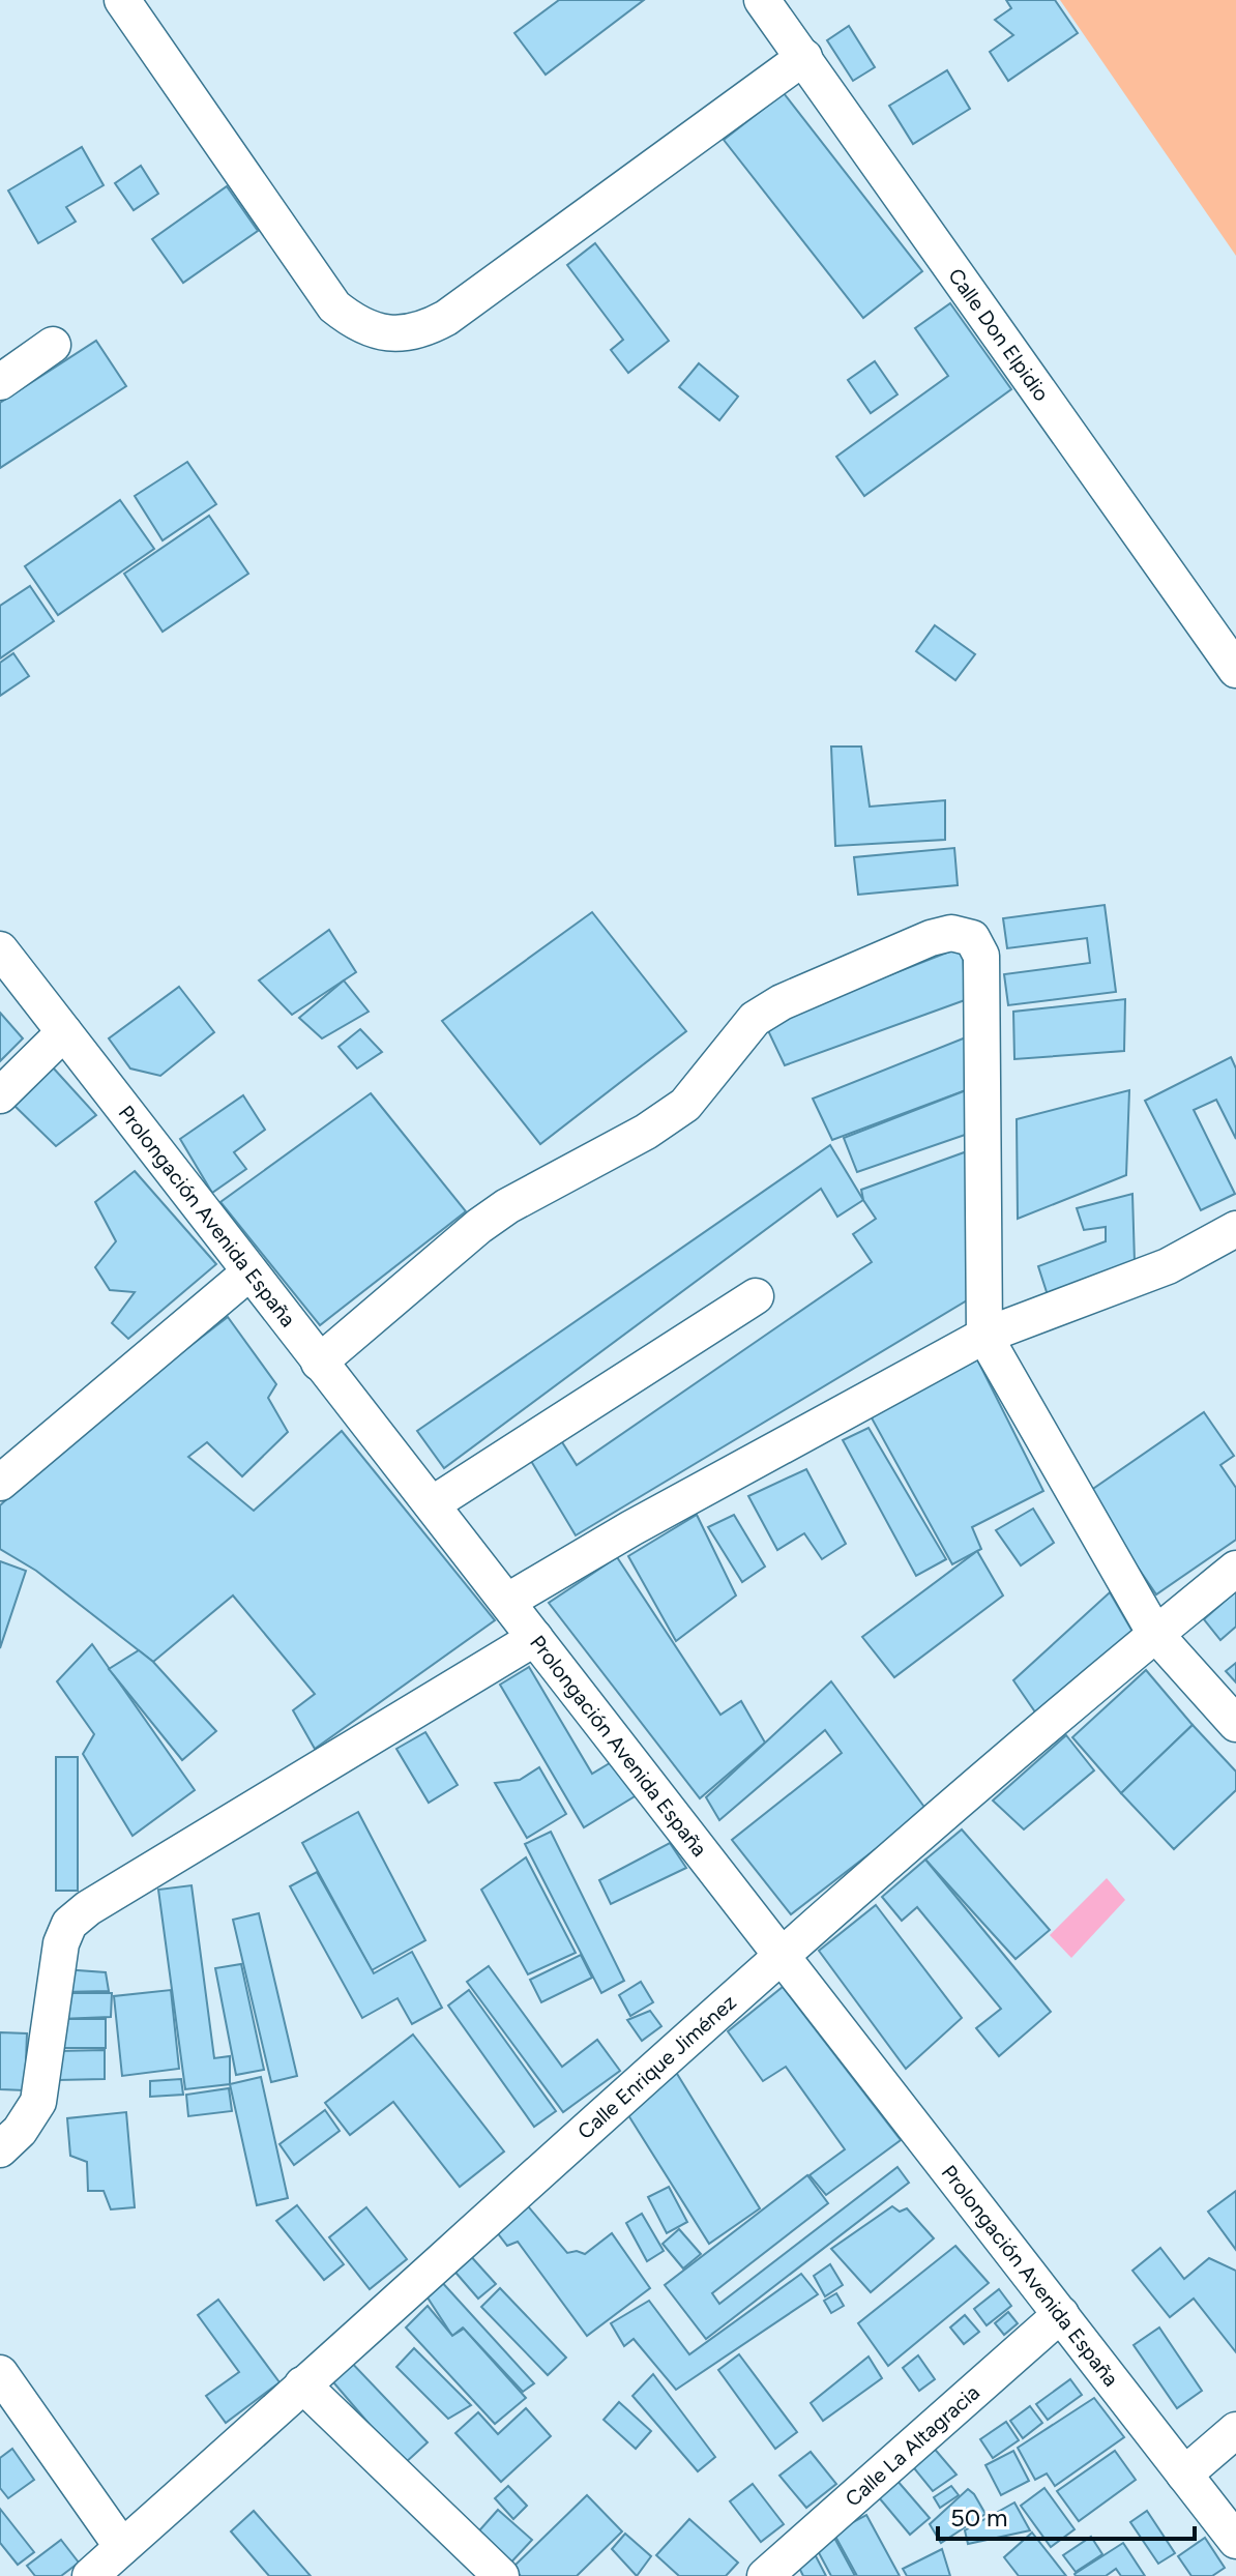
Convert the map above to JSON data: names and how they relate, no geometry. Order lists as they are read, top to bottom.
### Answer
{
  "streets": {
    "street": [
      "Calle Don Elpidio",
      "Prolongación Avenida España",
      "Calle Enrique Jiménez",
      "Calle La Altagracia"
    ]
  },
  "crossings": [
    ["Prolongación Avenida España", "Calle Enrique Jiménez"],
    ["Prolongación Avenida España", "Calle La Altagracia"]
  ],
  "scale_bar": "50 m"
}
